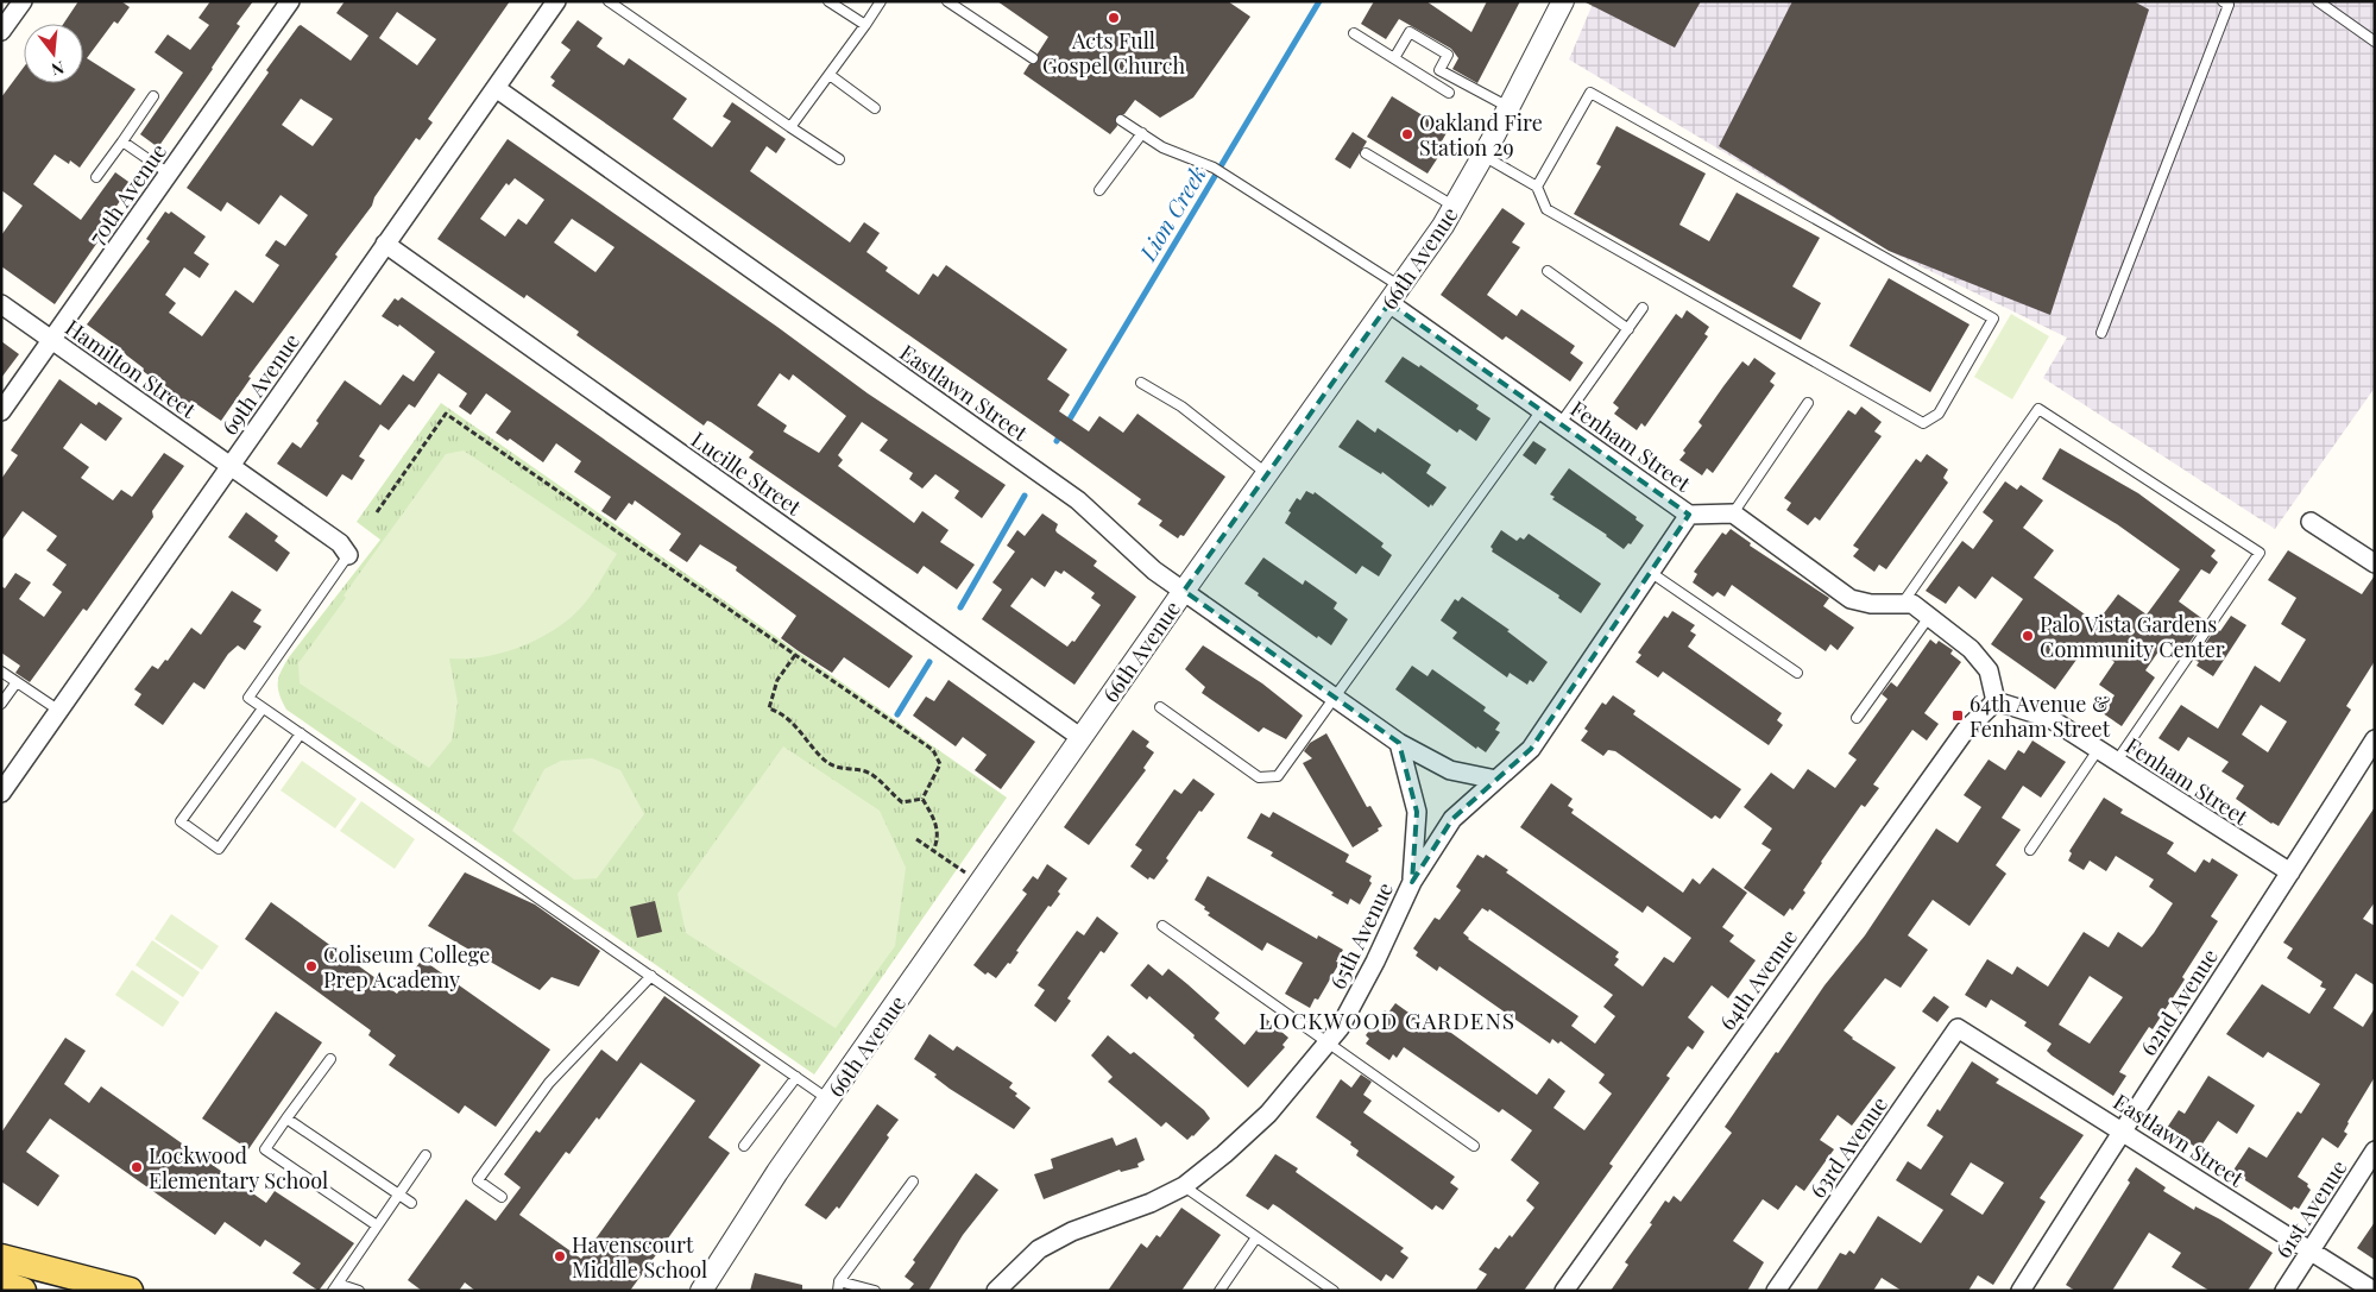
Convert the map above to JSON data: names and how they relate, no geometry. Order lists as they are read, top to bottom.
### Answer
{
  "streets": {
    "street": [
      "70th Avenue",
      "66th Avenue",
      "Hamilton Street",
      "69th Avenue",
      "Eastlawn Street",
      "Fenham Street",
      "Lucille Street",
      "65th Avenue",
      "64th Avenue",
      "62nd Avenue",
      "63rd Avenue",
      "61st Avenue"
    ]
  },
  "crossings": [
    ["70th Avenue", "Hamilton Street"],
    ["66th Avenue", "Eastlawn Street"],
    ["66th Avenue", "Fenham Street"],
    ["66th Avenue", "Lucille Street"],
    ["Hamilton Street", "69th Avenue"],
    ["69th Avenue", "Eastlawn Street"],
    ["69th Avenue", "Lucille Street"],
    ["Eastlawn Street", "65th Avenue"],
    ["Eastlawn Street", "62nd Avenue"],
    ["Eastlawn Street", "63rd Avenue"],
    ["Eastlawn Street", "61st Avenue"],
    ["Fenham Street", "65th Avenue"],
    ["Fenham Street", "64th Avenue"],
    ["Fenham Street", "62nd Avenue"]
  ],
  "districts": ["LOCKWOOD GARDENS"],
  "water": ["Lion Creek"],
  "places": {
    "other": [
      "Acts Full Gospel Church",
      "Oakland Fire Station 29",
      "Palo Vista Gardens Community Center",
      "Coliseum College Prep Academy",
      "Lockwood Elementary School",
      "Havenscourt Middle School"
    ],
    "transit": ["64th Avenue & Fenham Street"]
  },
  "north": "bottom"
}
